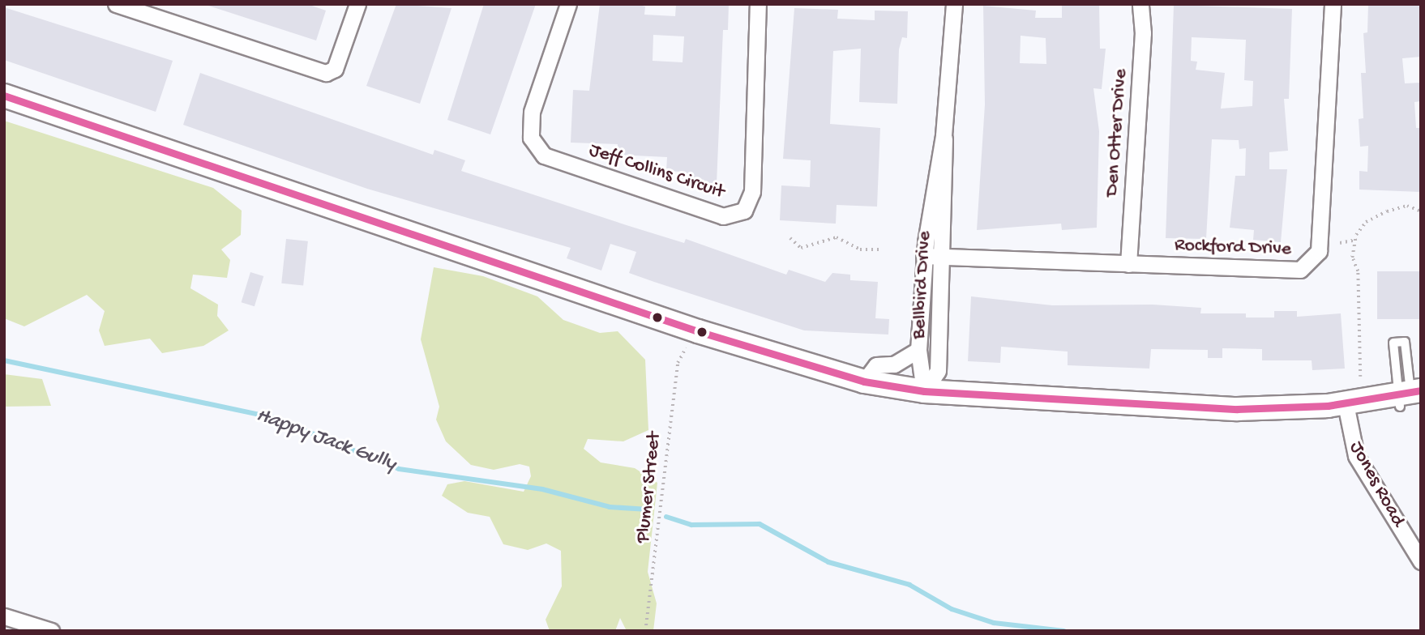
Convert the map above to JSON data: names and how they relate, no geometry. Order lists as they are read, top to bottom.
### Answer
{
  "streets": {
    "street": [
      "Den Otter Drive",
      "Jeff Collins Circuit",
      "Rockford Drive",
      "Bellbird Drive",
      "Jones Road"
    ],
    "path": ["Plumer Street"]
  },
  "crossings": [
    ["Den Otter Drive", "Rockford Drive"],
    ["Rockford Drive", "Bellbird Drive"]
  ],
  "water": ["Happy Jack Gully"]
}
